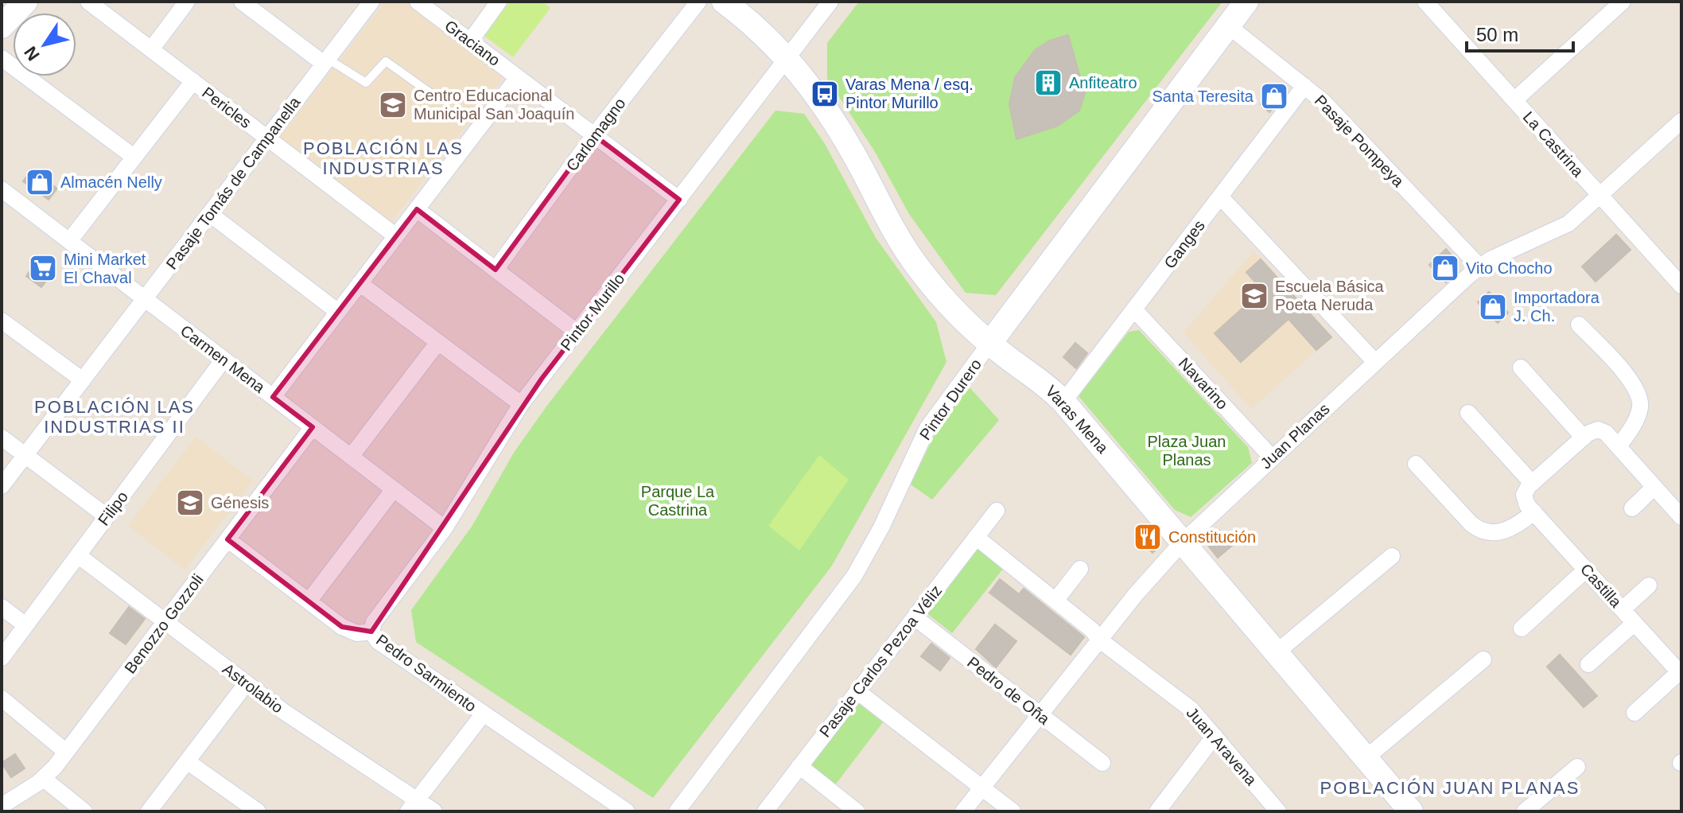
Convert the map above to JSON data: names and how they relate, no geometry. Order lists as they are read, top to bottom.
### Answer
{
  "streets": {
    "street": [
      "Graciano",
      "Pericles",
      "Carlomagno",
      "Pasaje Pompeya",
      "La Castrina",
      "Pasaje Tomás de Campanella",
      "Ganges",
      "Pintor Murillo",
      "Carmen Mena",
      "Navarino",
      "Pintor Durero",
      "Varas Mena",
      "Juan Planas",
      "Filipo",
      "Castilla",
      "Benozzo Gozzoli",
      "Pasaje Carlos Pezoa Véliz",
      "Pedro Sarmiento",
      "Astrolabio",
      "Pedro de Oña",
      "Juan Aravena"
    ]
  },
  "crossings": [
    ["Graciano", "Carlomagno"],
    ["Graciano", "Pintor Murillo"],
    ["Pericles", "Pasaje Tomás de Campanella"],
    ["Pasaje Pompeya", "Ganges"],
    ["Pasaje Pompeya", "Pintor Durero"],
    ["Pasaje Pompeya", "Juan Planas"],
    ["La Castrina", "Juan Planas"],
    ["Pasaje Tomás de Campanella", "Carmen Mena"],
    ["Ganges", "Navarino"],
    ["Ganges", "Varas Mena"],
    ["Pintor Murillo", "Carmen Mena"],
    ["Pintor Murillo", "Varas Mena"],
    ["Pintor Murillo", "Pedro Sarmiento"],
    ["Carmen Mena", "Filipo"],
    ["Carmen Mena", "Benozzo Gozzoli"],
    ["Navarino", "Juan Planas"],
    ["Pintor Durero", "Varas Mena"],
    ["Varas Mena", "Juan Planas"],
    ["Juan Planas", "Pedro de Oña"],
    ["Juan Planas", "Juan Aravena"],
    ["Filipo", "Astrolabio"],
    ["Benozzo Gozzoli", "Pedro Sarmiento"],
    ["Benozzo Gozzoli", "Astrolabio"],
    ["Pasaje Carlos Pezoa Véliz", "Pedro de Oña"],
    ["Pasaje Carlos Pezoa Véliz", "Juan Aravena"]
  ],
  "districts": ["POBLACIÓN LAS INDUSTRIAS", "POBLACIÓN LAS INDUSTRIAS II", "POBLACIÓN JUAN PLANAS"],
  "parks": ["Plaza Juan Planas", "Parque La Castrina"],
  "places": {
    "building": ["Anfiteatro"],
    "bus stop": ["Varas Mena / esq. Pintor Murillo"],
    "shop": [
      "Santa Teresita",
      "Almacén Nelly",
      "Vito Chocho",
      "Importadora J. Ch."
    ],
    "school or university": ["Centro Educacional Municipal San Joaquín", "Escuela Básica Poeta Neruda", "Génesis"],
    "supermarket": ["Mini Market El Chaval"],
    "restaurant": ["Constitución"]
  },
  "scale_bar": "50 m",
  "north": "bottom left"
}
